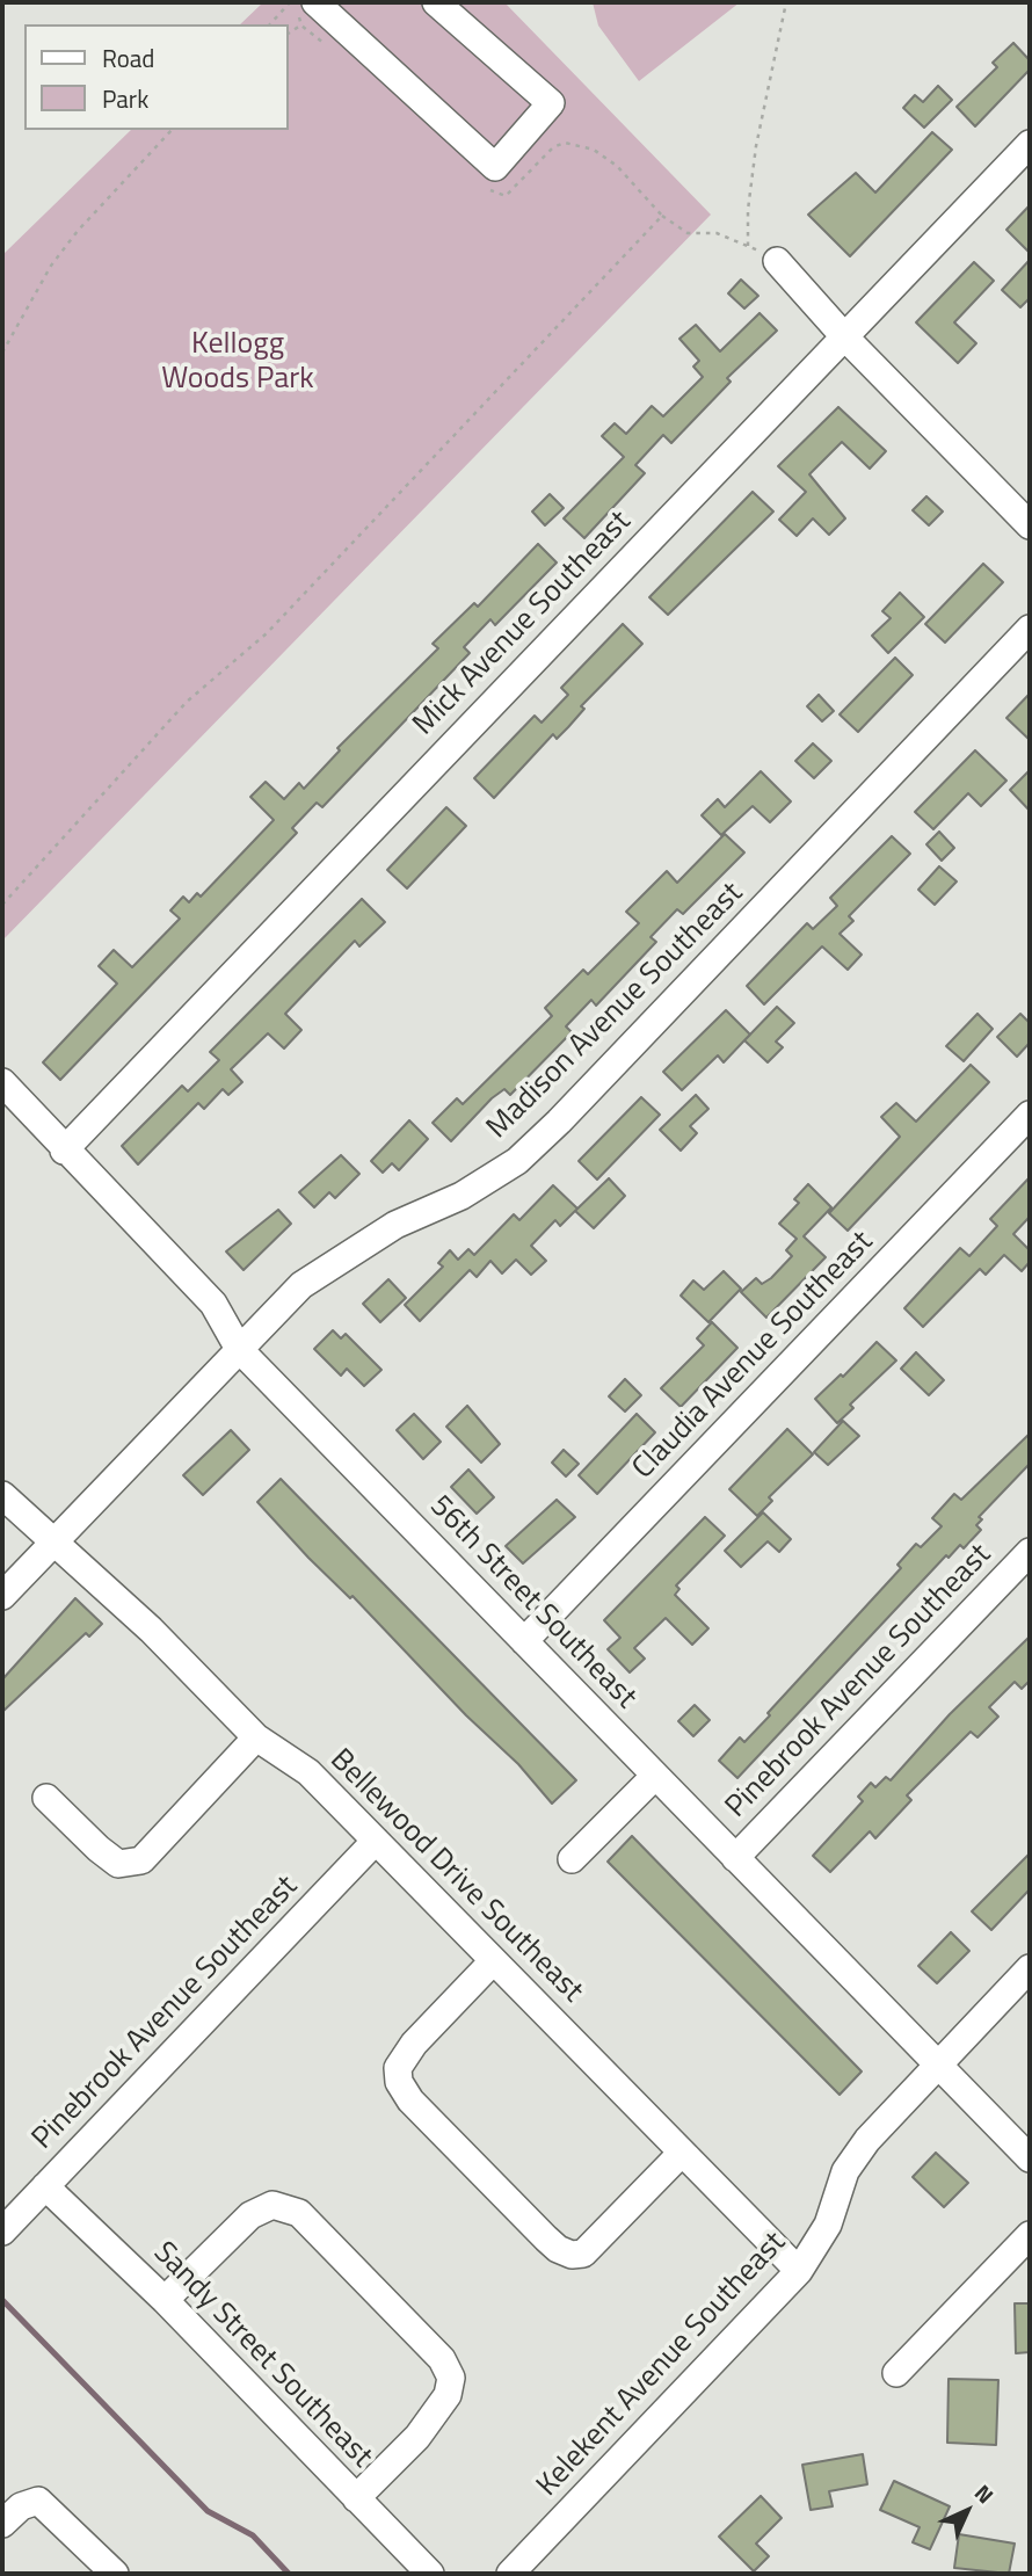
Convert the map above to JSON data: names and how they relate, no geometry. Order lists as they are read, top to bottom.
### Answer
{
  "streets": {
    "street": [
      "Mick Avenue Southeast",
      "Madison Avenue Southeast",
      "Claudia Avenue Southeast",
      "56th Street Southeast",
      "Pinebrook Avenue Southeast",
      "Bellewood Drive Southeast",
      "Sandy Street Southeast",
      "Kelekent Avenue Southeast"
    ]
  },
  "crossings": [
    ["Mick Avenue Southeast", "56th Street Southeast"],
    ["Madison Avenue Southeast", "56th Street Southeast"],
    ["Madison Avenue Southeast", "Bellewood Drive Southeast"],
    ["Claudia Avenue Southeast", "56th Street Southeast"],
    ["56th Street Southeast", "Pinebrook Avenue Southeast"],
    ["56th Street Southeast", "Kelekent Avenue Southeast"],
    ["Pinebrook Avenue Southeast", "Bellewood Drive Southeast"],
    ["Pinebrook Avenue Southeast", "Sandy Street Southeast"],
    ["Bellewood Drive Southeast", "Kelekent Avenue Southeast"]
  ],
  "parks": ["Kellogg Woods Park"],
  "legend": ["Road", "Park"],
  "north": "top right"
}
